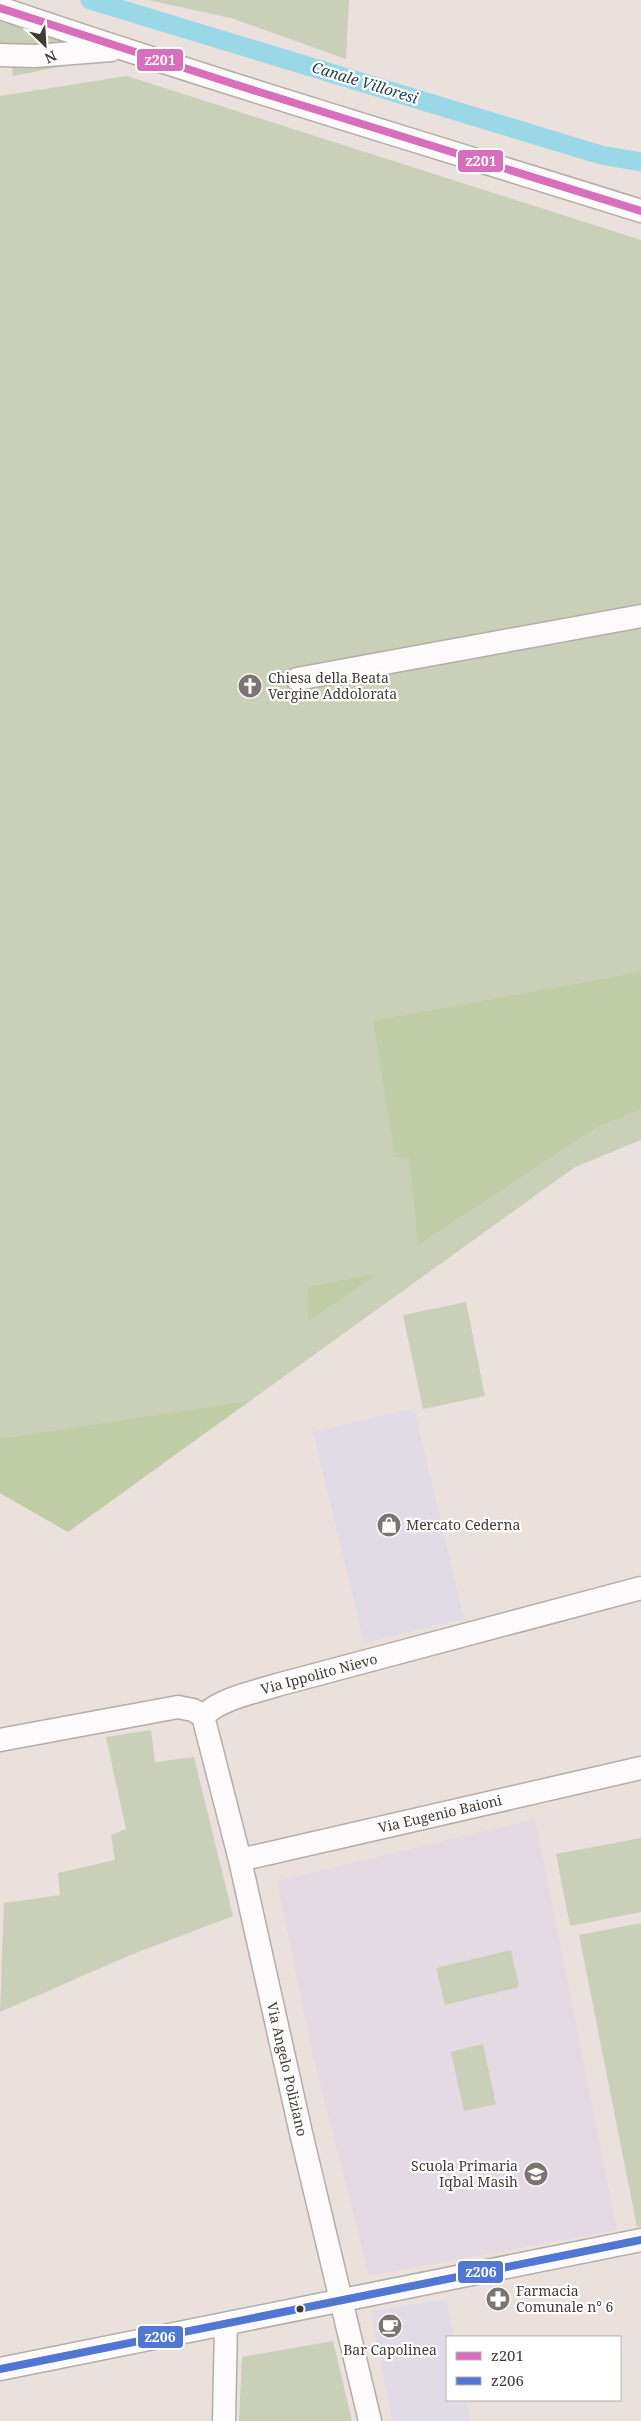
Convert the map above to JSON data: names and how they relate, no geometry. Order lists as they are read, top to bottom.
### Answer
{
  "streets": {
    "street": ["Via Ippolito Nievo", "Via Eugenio Baioni", "Via Angelo Poliziano"]
  },
  "crossings": [
    ["Via Ippolito Nievo", "Via Angelo Poliziano"],
    ["Via Eugenio Baioni", "Via Angelo Poliziano"]
  ],
  "water": ["Canale Villoresi"],
  "places": {
    "church": ["Chiesa della Beata Vergine Addolorata"],
    "shop": ["Mercato Cederna"],
    "school or university": ["Scuola Primaria Iqbal Masih"],
    "pharmacy": ["Farmacia Comunale n° 6"],
    "cafe": ["Bar Capolinea"]
  },
  "lines": ["transit line z201", "transit line z206"],
  "legend": ["z201", "z206"],
  "north": "bottom right"
}
